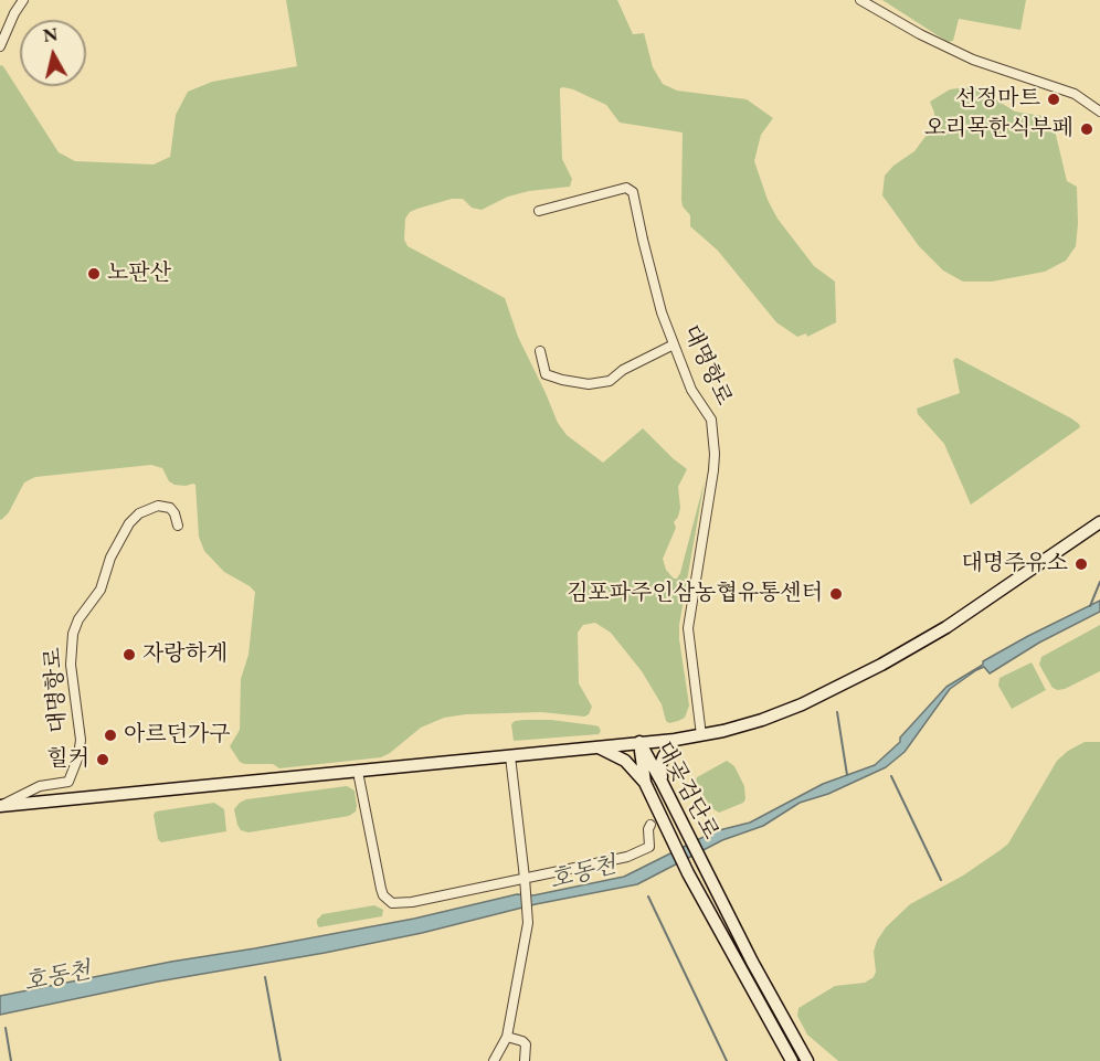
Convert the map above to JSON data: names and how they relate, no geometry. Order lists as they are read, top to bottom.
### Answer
{
  "streets": {
    "main road": ["대명항로", "대곶검단로"]
  },
  "crossings": [
    ["대명항로", "대곶검단로"]
  ],
  "water": ["호동천"],
  "places": [
    "선정마트",
    "오리목한식부페",
    "노판산",
    "대명주유소",
    "김포파주인삼농협유통센터",
    "자랑하게",
    "아르던가구",
    "힐커"
  ],
  "north": "top"
}
